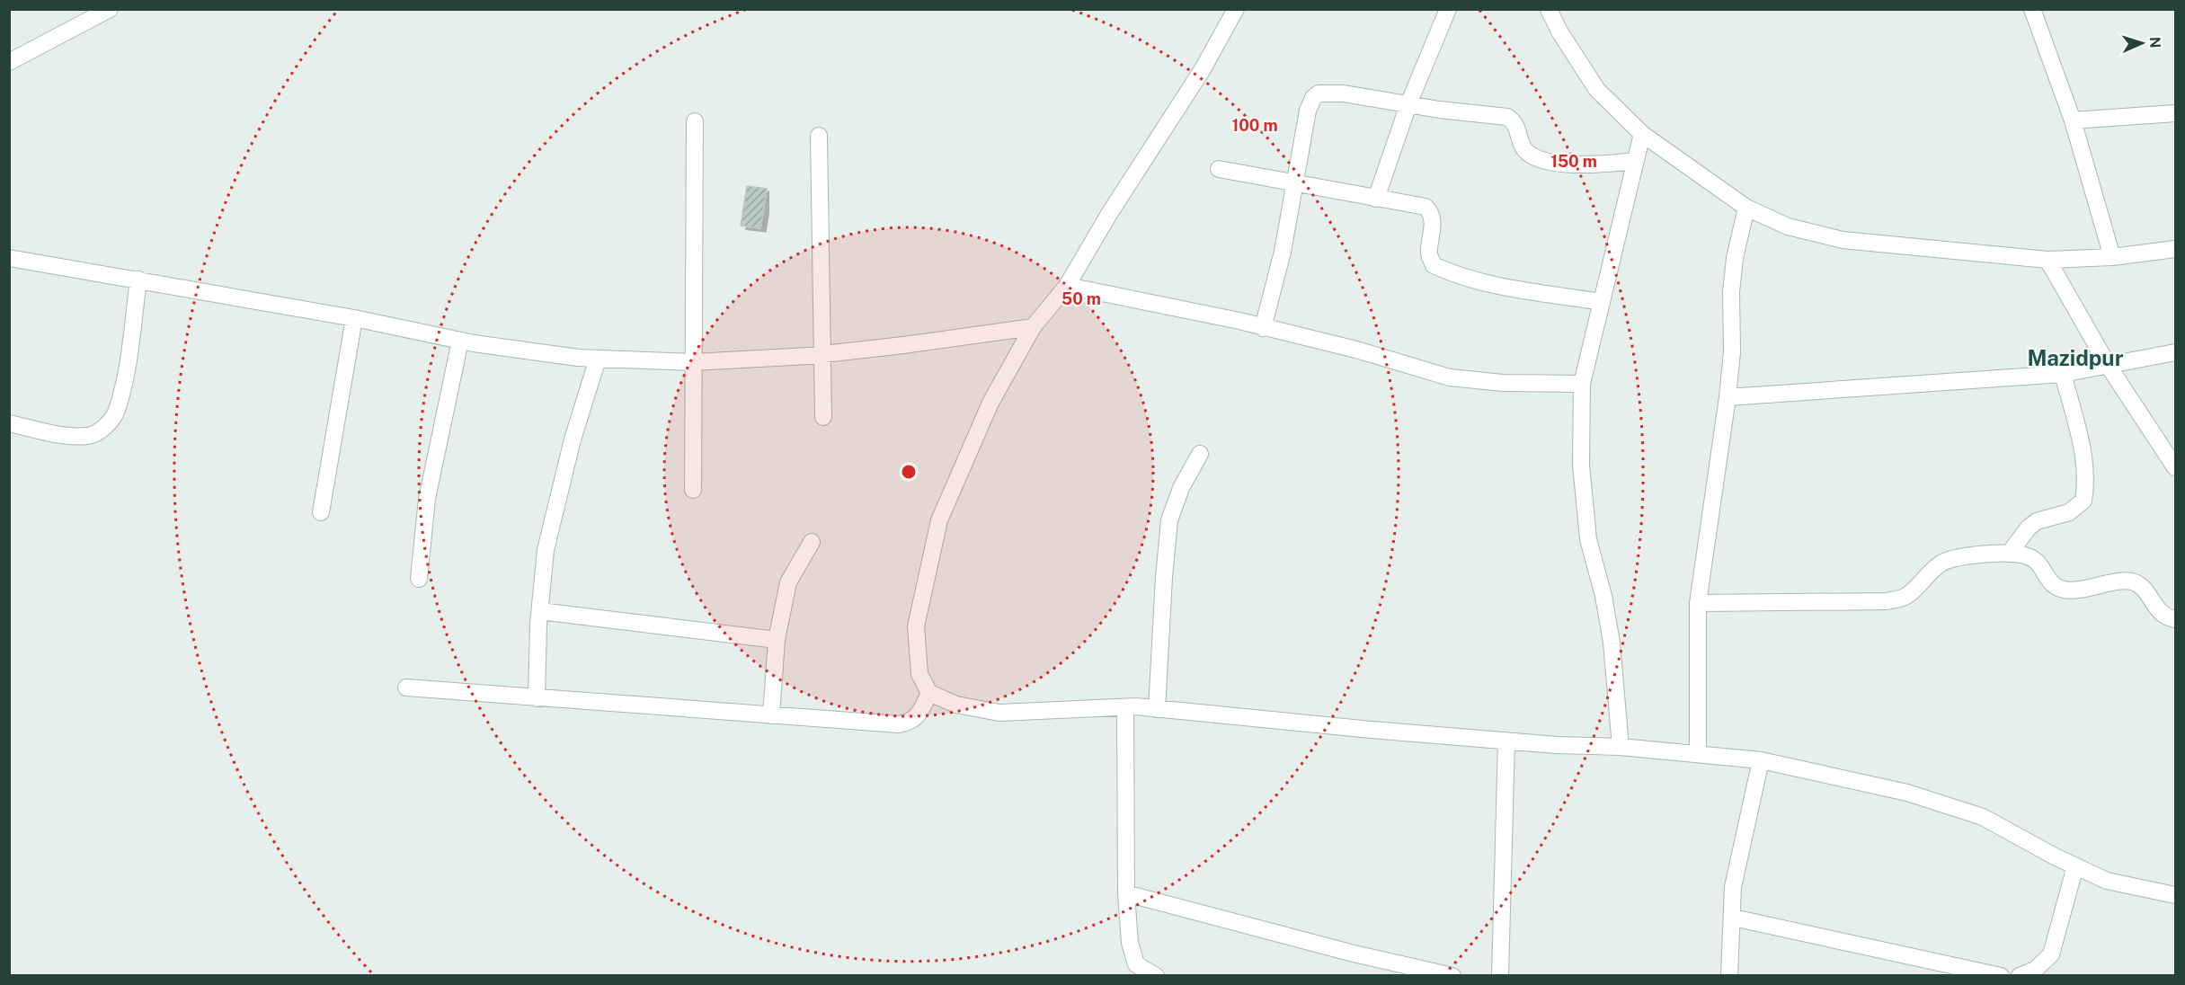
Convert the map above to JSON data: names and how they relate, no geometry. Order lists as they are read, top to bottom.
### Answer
{
  "districts": ["Mazidpur"],
  "north": "right",
  "rings": ["100 m", "150 m", "50 m"]
}
